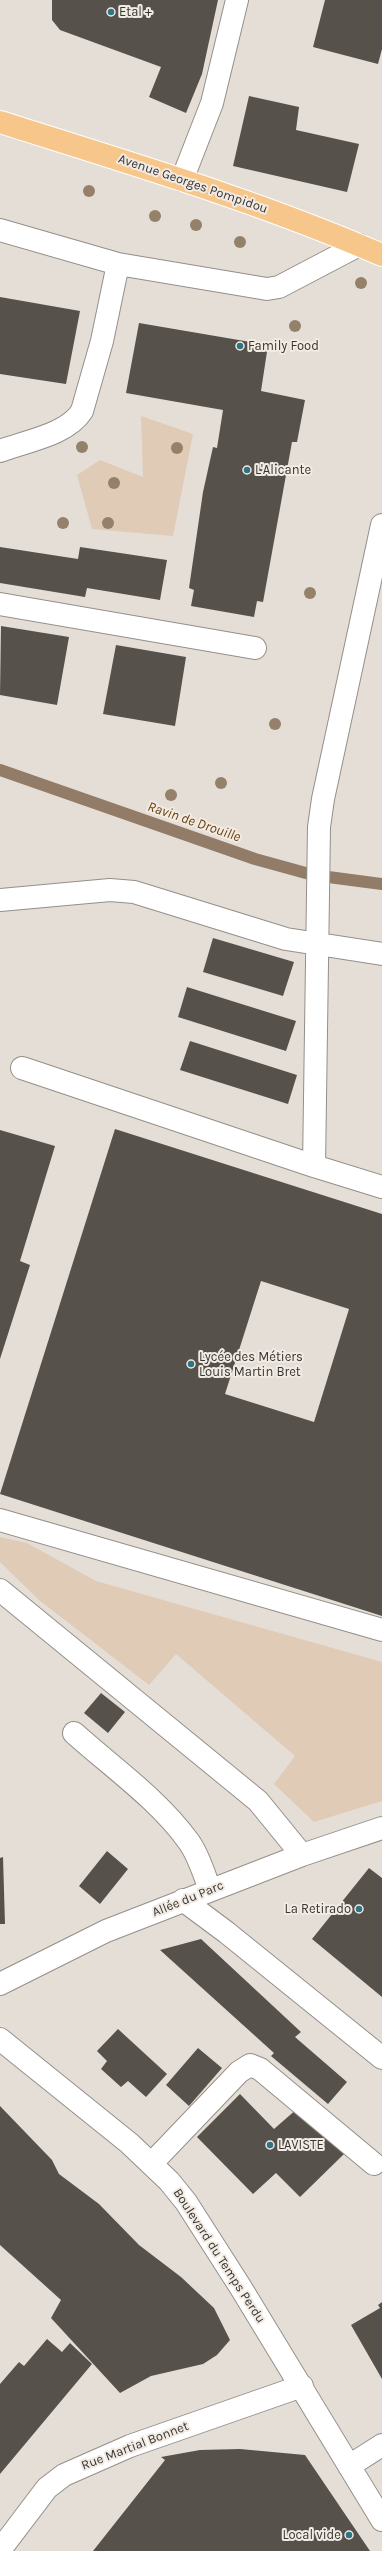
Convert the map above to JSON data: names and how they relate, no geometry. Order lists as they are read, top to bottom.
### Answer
{
  "streets": {
    "main road": ["Avenue Georges Pompidou"],
    "street": ["Allée du Parc", "Boulevard du Temps Perdu", "Rue Martial Bonnet"]
  },
  "crossings": [
    ["Boulevard du Temps Perdu", "Rue Martial Bonnet"]
  ],
  "water": ["Ravin de Drouille"],
  "places": [
    "Etal +",
    "Family Food",
    "L'Alicante",
    "Lycée des Métiers Louis Martin Bret",
    "La Retirado",
    "LAVISTE",
    "Local vide"
  ]
}
